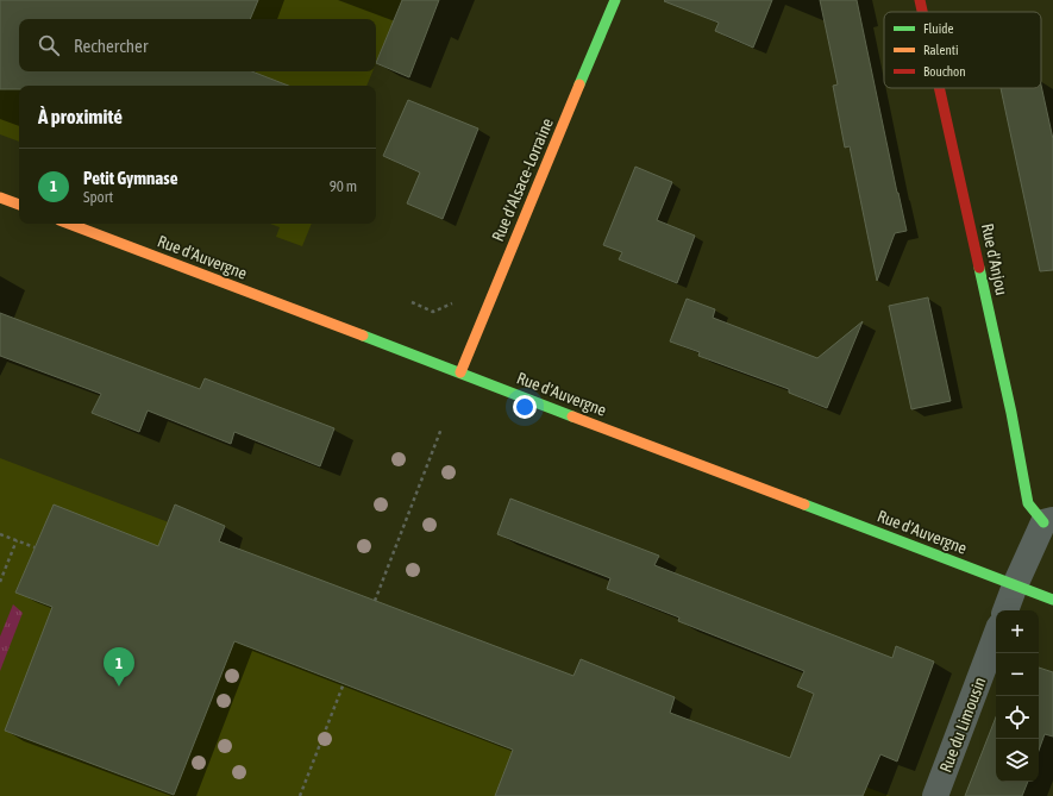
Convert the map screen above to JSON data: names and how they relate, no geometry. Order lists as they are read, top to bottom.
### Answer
{
  "streets": {
    "main road": ["Rue d'Alsace-Lorraine", "Rue d'Auvergne", "Rue d'Anjou"],
    "street": ["Rue du Limousin"]
  },
  "crossings": [
    ["Rue d'Alsace-Lorraine", "Rue d'Auvergne"]
  ],
  "legend": ["Fluide", "Ralenti", "Bouchon"],
  "page": {
    "search": "Rechercher",
    "heading": "À proximité",
    "list": [
      {
        "mark": "1",
        "name": "Petit Gymnase",
        "note": "Sport",
        "value": "90 m"
      }
    ],
    "map_buttons": ["+", "−"],
    "pins": "1"
  }
}
